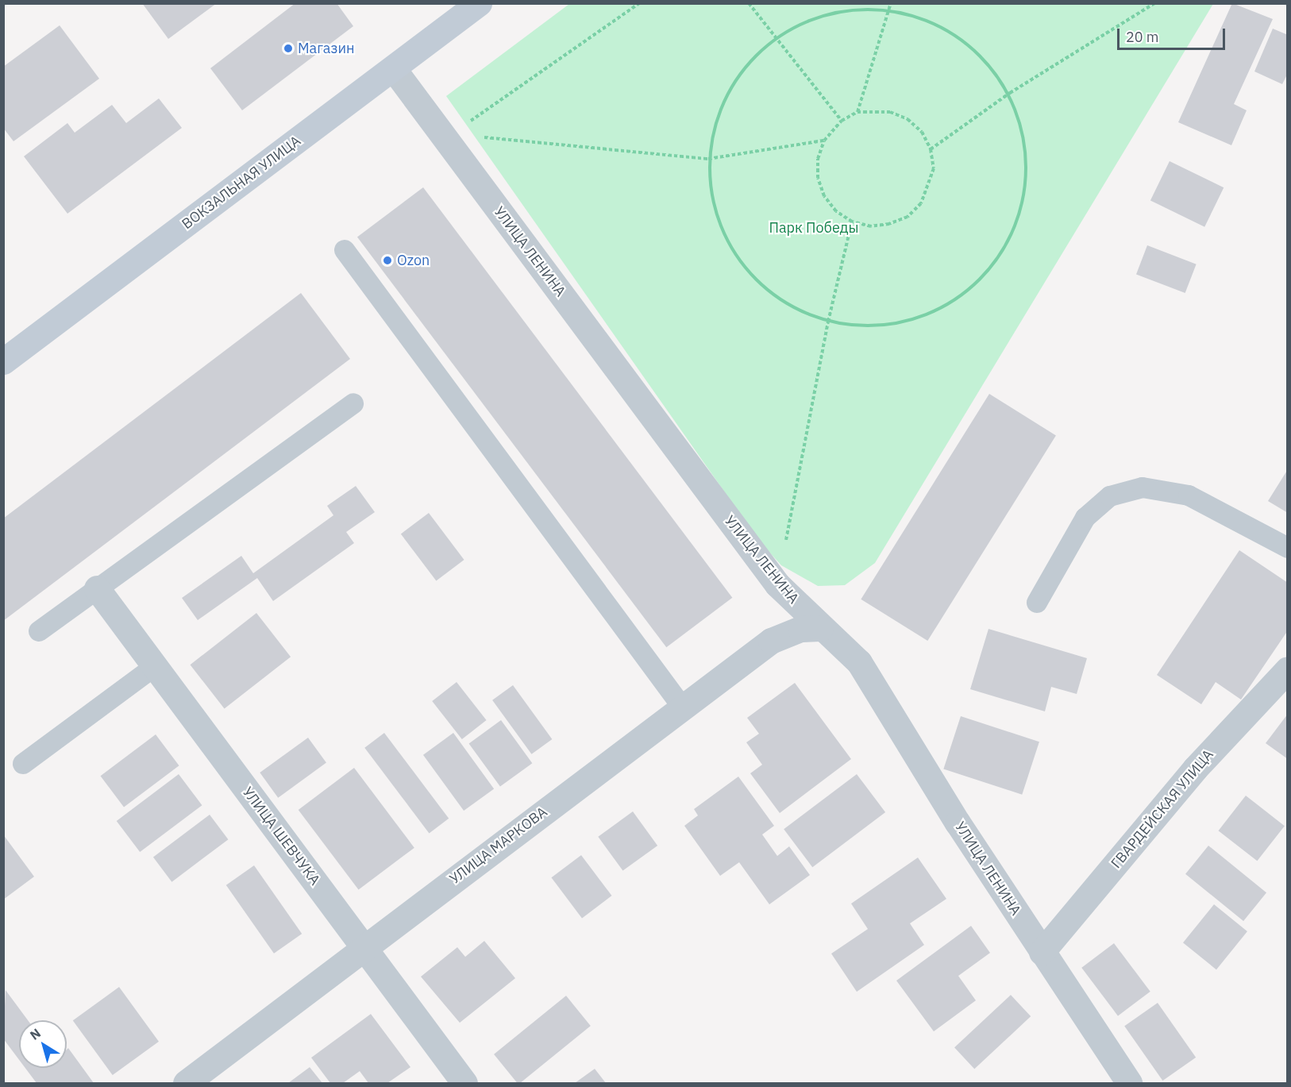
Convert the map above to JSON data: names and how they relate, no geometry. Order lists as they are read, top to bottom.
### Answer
{
  "streets": {
    "street": [
      "ВОКЗАЛЬНАЯ УЛИЦА",
      "УЛИЦА ЛЕНИНА",
      "ГВАРДЕЙСКАЯ УЛИЦА",
      "УЛИЦА ШЕВЧУКА",
      "УЛИЦА МАРКОВА"
    ]
  },
  "crossings": [
    ["ВОКЗАЛЬНАЯ УЛИЦА", "УЛИЦА ЛЕНИНА"],
    ["УЛИЦА ЛЕНИНА", "ГВАРДЕЙСКАЯ УЛИЦА"],
    ["УЛИЦА ЛЕНИНА", "УЛИЦА МАРКОВА"],
    ["УЛИЦА ШЕВЧУКА", "УЛИЦА МАРКОВА"]
  ],
  "parks": ["Парк Победы"],
  "places": ["Магазин", "Ozon"],
  "scale_bar": "20 m",
  "north": "top left"
}
